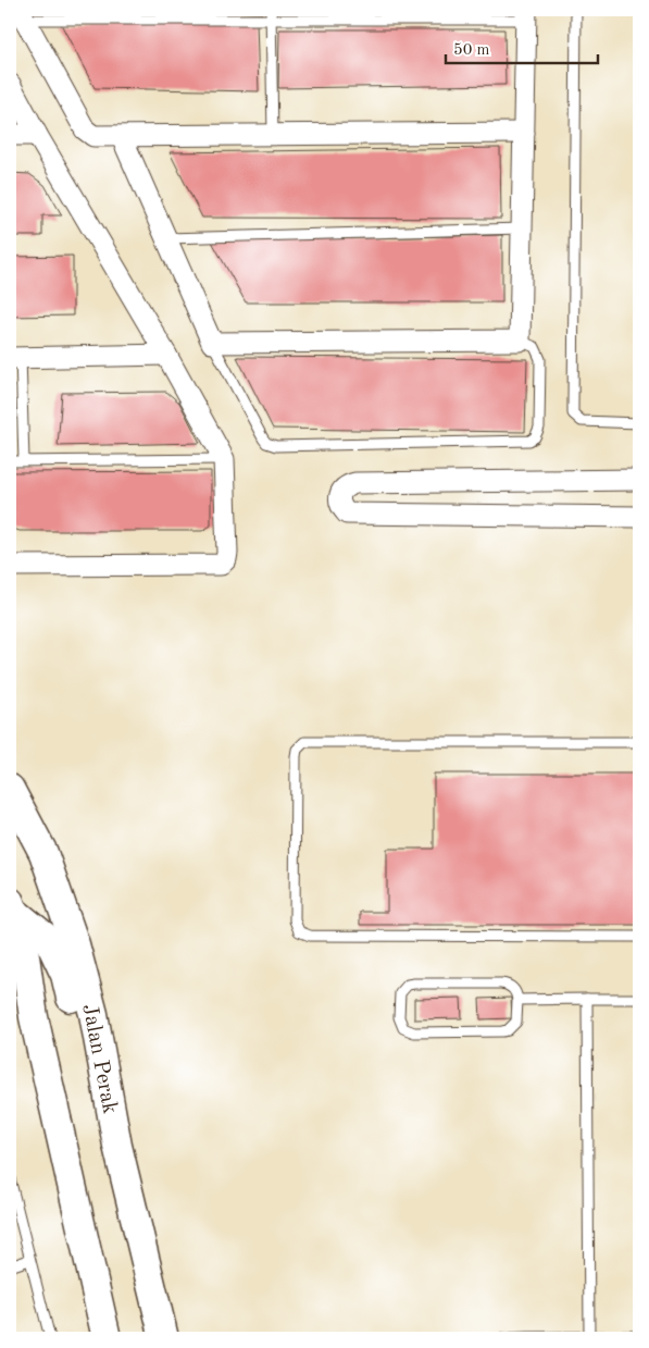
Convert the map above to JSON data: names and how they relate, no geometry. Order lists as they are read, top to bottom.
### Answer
{
  "streets": {
    "main road": ["Jalan Perak"]
  },
  "scale_bar": "50 m"
}
